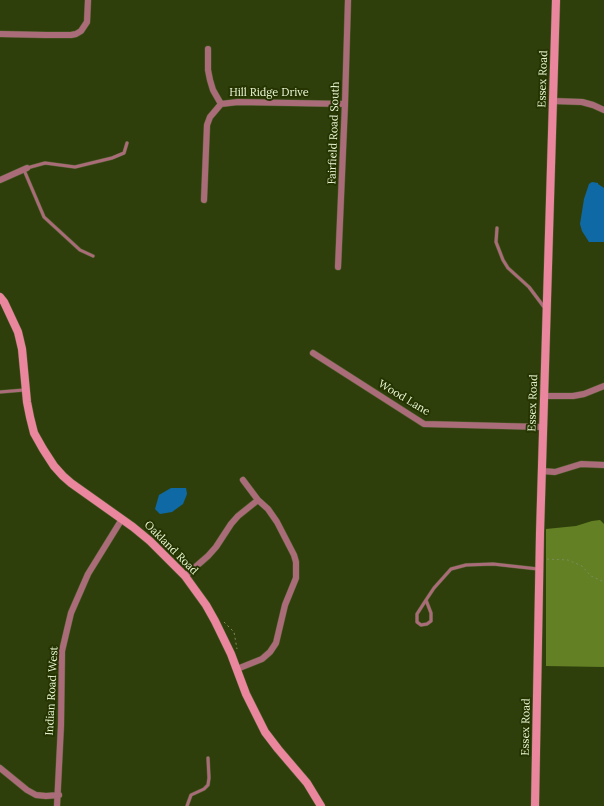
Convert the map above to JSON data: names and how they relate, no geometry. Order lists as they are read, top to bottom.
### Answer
{
  "streets": {
    "street": [
      "Essex Road",
      "Hill Ridge Drive",
      "Fairfield Road South",
      "Wood Lane",
      "Oakland Road",
      "Indian Road West"
    ]
  },
  "crossings": [
    ["Essex Road", "Wood Lane"],
    ["Hill Ridge Drive", "Fairfield Road South"],
    ["Oakland Road", "Indian Road West"]
  ]
}
